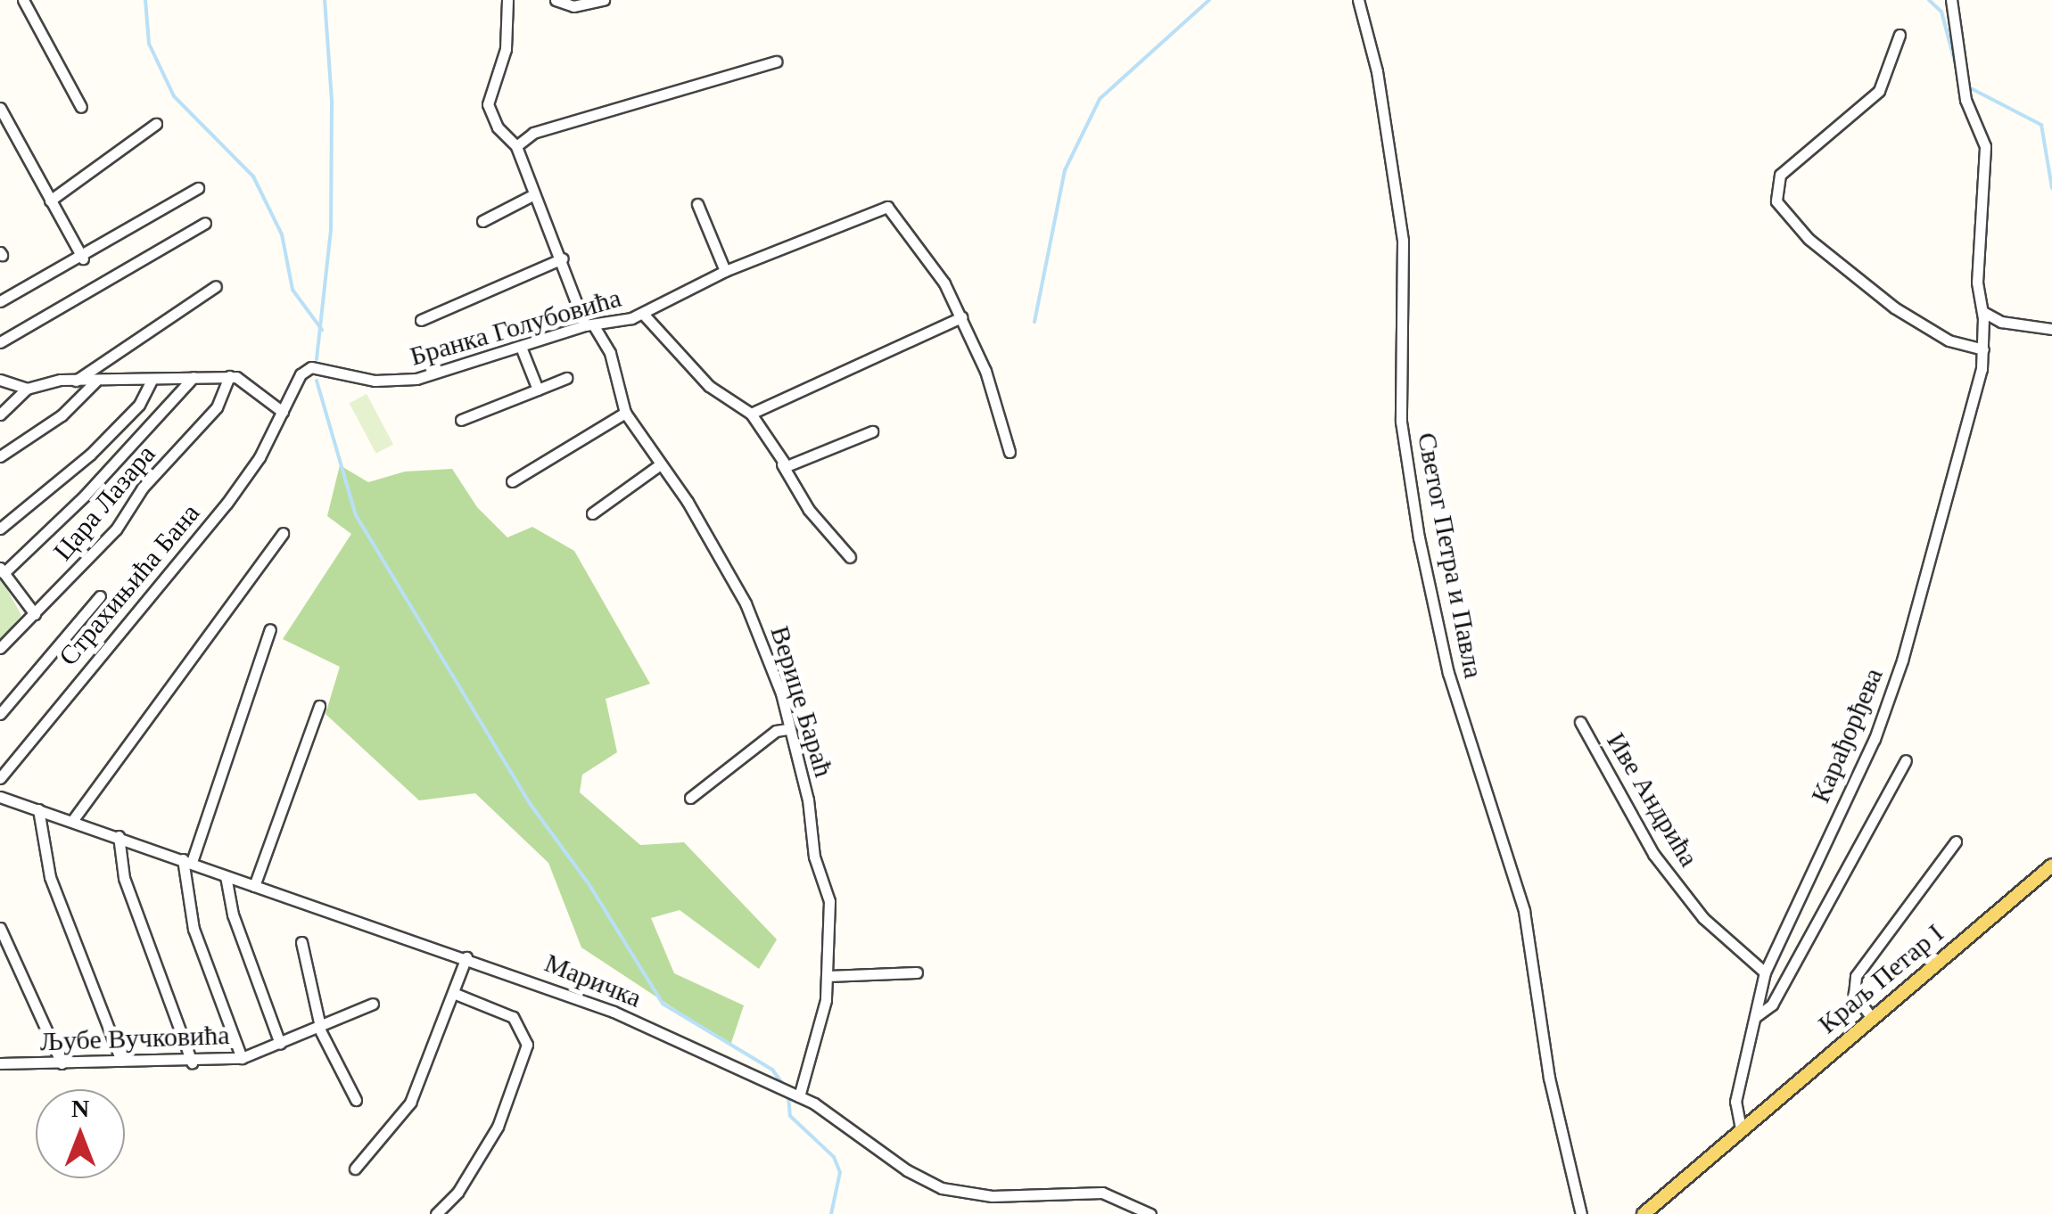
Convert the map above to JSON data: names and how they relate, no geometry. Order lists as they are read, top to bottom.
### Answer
{
  "streets": {
    "main road": ["Краљ Петар I"],
    "street": [
      "Бранка Голубовића",
      "Цара Лазара",
      "Светог Петра и Павла",
      "Страхињића Бана",
      "Верице Бараћ",
      "Карађорђева",
      "Иве Андрића",
      "Маричка",
      "Љубе Вучковића"
    ]
  },
  "crossings": [
    ["Бранка Голубовића", "Страхињића Бана"],
    ["Бранка Голубовића", "Верице Бараћ"],
    ["Верице Бараћ", "Маричка"],
    ["Карађорђева", "Иве Андрића"],
    ["Карађорђева", "Краљ Петар I"]
  ],
  "north": "top"
}
